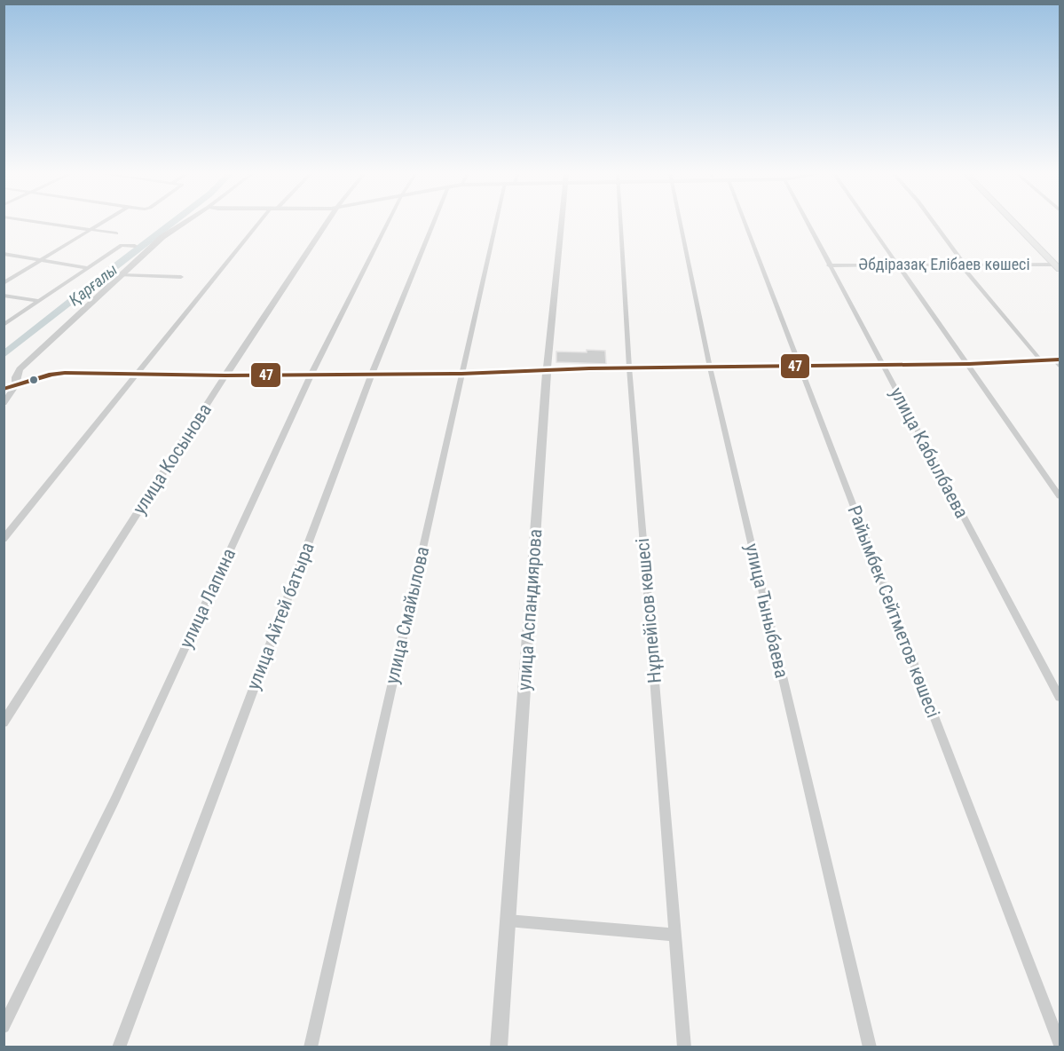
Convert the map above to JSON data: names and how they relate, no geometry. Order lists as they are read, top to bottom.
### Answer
{
  "streets": {
    "street": [
      "Әбдіразақ Елібаев көшесі",
      "улица Кабылбаева",
      "улица Косынова",
      "улица Лапина",
      "улица Аспандиярова",
      "Нұрпейісов көшесі",
      "улица Тыныбаева",
      "Райымбек Сейтметов көшесі",
      "улица Смайылова",
      "улица Айтей батыра"
    ]
  },
  "crossings": [
    ["Әбдіразақ Елібаев көшесі", "улица Кабылбаева"]
  ],
  "water": ["Қарғалы"],
  "lines": ["transit line 47"]
}
